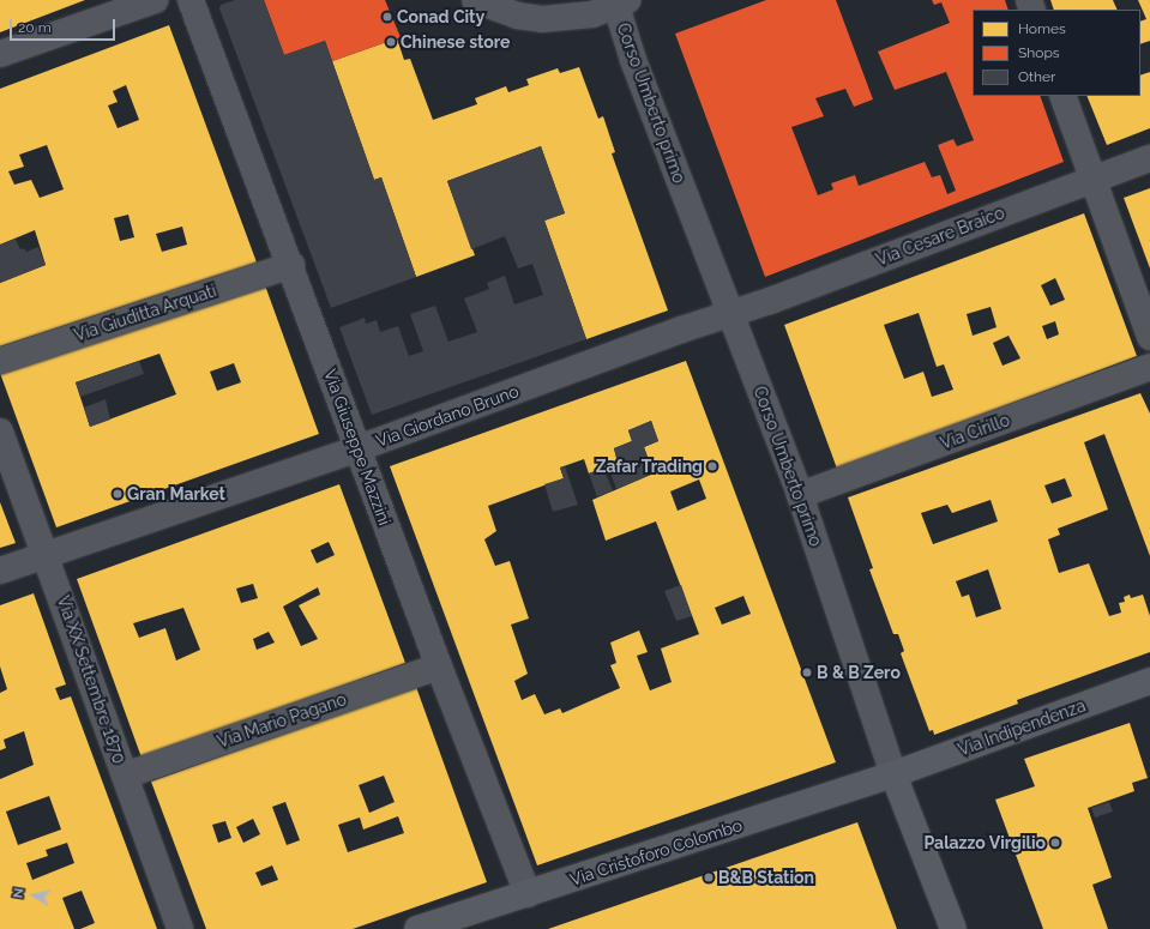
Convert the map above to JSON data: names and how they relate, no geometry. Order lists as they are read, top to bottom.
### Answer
{
  "streets": {
    "street": [
      "Corso Umberto primo",
      "Via Cesare Braico",
      "Via Giuditta Arquati",
      "Via Giordano Bruno",
      "Via Cirillo",
      "Via Giuseppe Mazzini",
      "Via XX Settembre 1870",
      "Via Mario Pagano",
      "Via Indipendenza",
      "Via Cristoforo Colombo"
    ]
  },
  "crossings": [
    ["Corso Umberto primo", "Via Cesare Braico"],
    ["Corso Umberto primo", "Via Giordano Bruno"],
    ["Corso Umberto primo", "Via Cirillo"],
    ["Corso Umberto primo", "Via Indipendenza"],
    ["Corso Umberto primo", "Via Cristoforo Colombo"],
    ["Via Cesare Braico", "Via Giordano Bruno"],
    ["Via Giuditta Arquati", "Via Giuseppe Mazzini"],
    ["Via Giordano Bruno", "Via Giuseppe Mazzini"],
    ["Via Giordano Bruno", "Via XX Settembre 1870"],
    ["Via Giuseppe Mazzini", "Via Mario Pagano"],
    ["Via Giuseppe Mazzini", "Via Cristoforo Colombo"],
    ["Via XX Settembre 1870", "Via Mario Pagano"],
    ["Via Indipendenza", "Via Cristoforo Colombo"]
  ],
  "places": [
    "Conad City",
    "Chinese store",
    "Zafar Trading",
    "Gran Market",
    "B & B Zero",
    "Palazzo Virgilio",
    "B&B Station"
  ],
  "legend": ["Homes", "Shops", "Other"],
  "scale_bar": "20 m",
  "north": "left"
}
